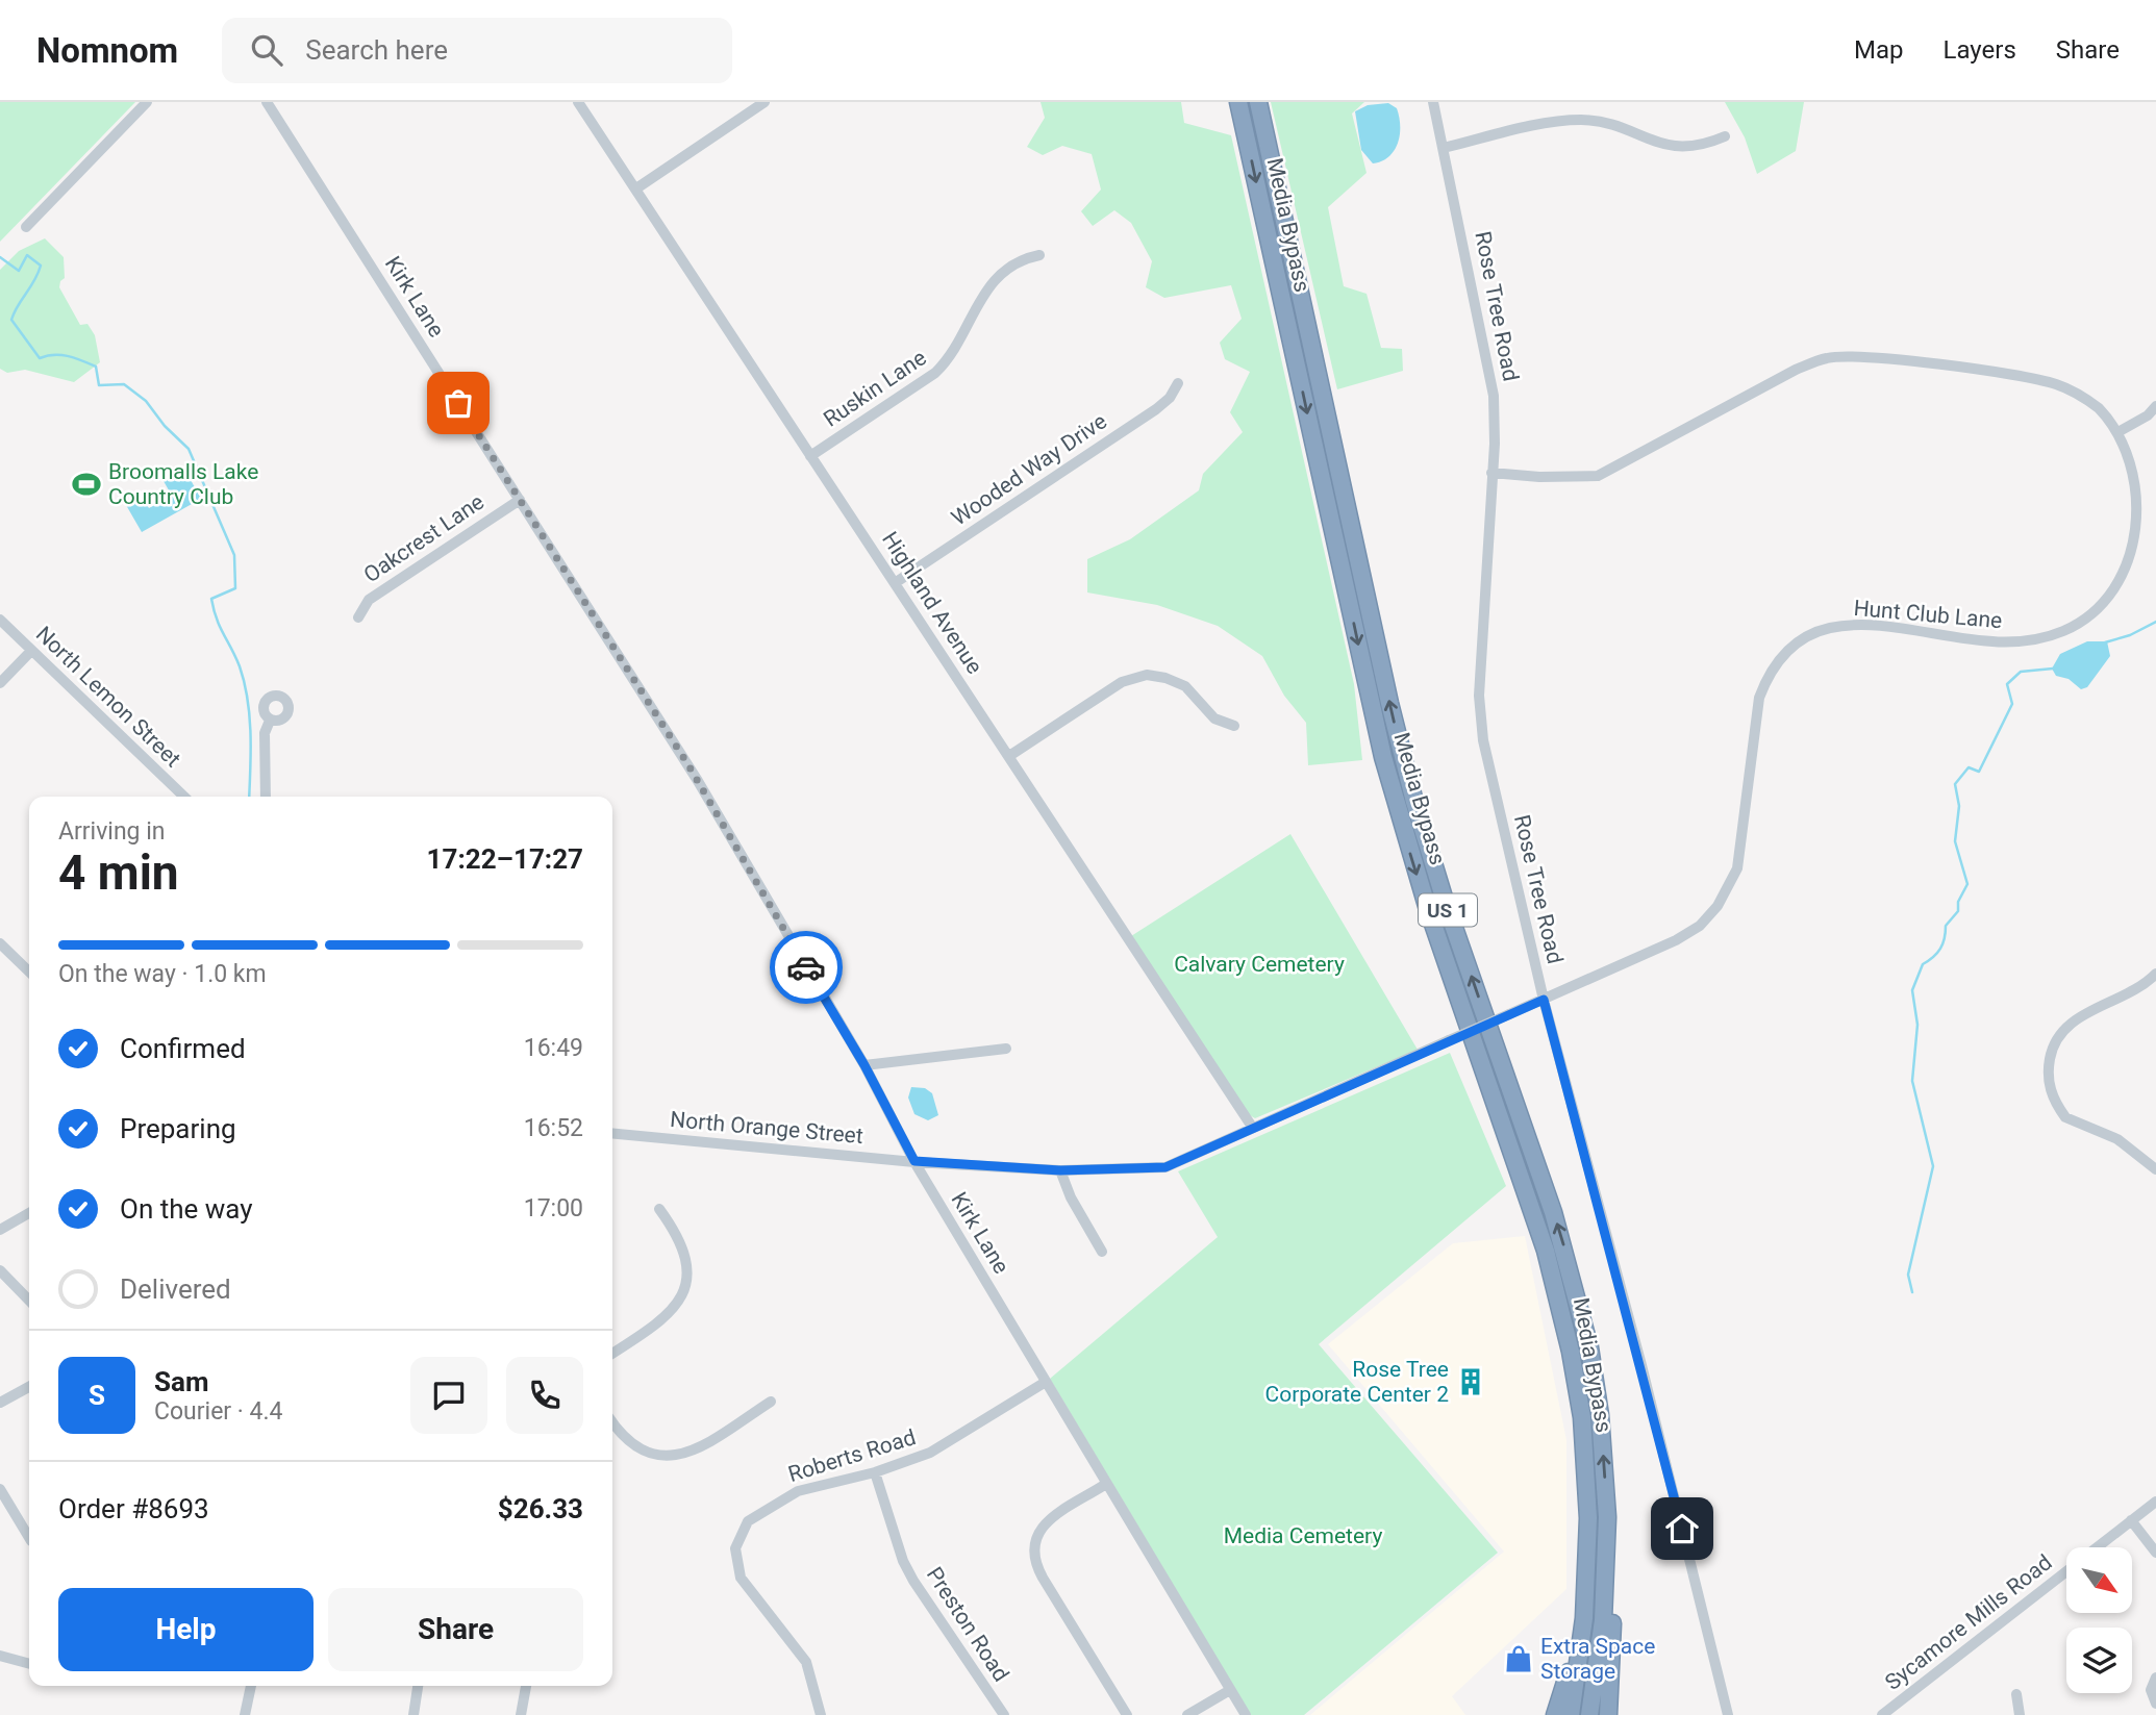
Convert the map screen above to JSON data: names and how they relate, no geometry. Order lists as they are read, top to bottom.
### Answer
{
  "streets": {
    "highway": ["Media Bypass", "US 1"],
    "street": [
      "Kirk Lane",
      "Rose Tree Road",
      "Ruskin Lane",
      "Wooded Way Drive",
      "Oakcrest Lane",
      "Highland Avenue",
      "Hunt Club Lane",
      "North Lemon Street",
      "North Orange Street",
      "Roberts Road",
      "Sycamore Mills Road",
      "Preston Road"
    ]
  },
  "crossings": [
    ["Kirk Lane", "Oakcrest Lane"],
    ["Kirk Lane", "North Orange Street"],
    ["Kirk Lane", "Roberts Road"],
    ["Rose Tree Road", "Hunt Club Lane"],
    ["Rose Tree Road", "North Orange Street"],
    ["Ruskin Lane", "Highland Avenue"],
    ["Wooded Way Drive", "Highland Avenue"],
    ["Highland Avenue", "North Orange Street"],
    ["Hunt Club Lane", "North Orange Street"],
    ["Roberts Road", "Preston Road"]
  ],
  "parks": ["Calvary Cemetery", "Media Cemetery"],
  "places": {
    "sports": ["Broomalls Lake Country Club"],
    "building": ["Rose Tree Corporate Center 2"],
    "shop": ["Extra Space Storage"]
  },
  "north": "bottom right",
  "page": {
    "header": "Nomnom",
    "search": "Search here",
    "nav": ["Map", "Layers", "Share"],
    "heading": ["4 min", "Arriving in", "17:22–17:27"],
    "panel": [
      "Sam",
      "Courier · 4.4",
      "Order #8693",
      "$26.33"
    ],
    "bar": "On the way · 1.0 km",
    "list": [
      ["Confirmed", "16:49"],
      ["Preparing", "16:52"],
      ["On the way", "17:00"],
      "Delivered"
    ],
    "round": "S",
    "buttons": ["Help", "Share"]
  }
}
